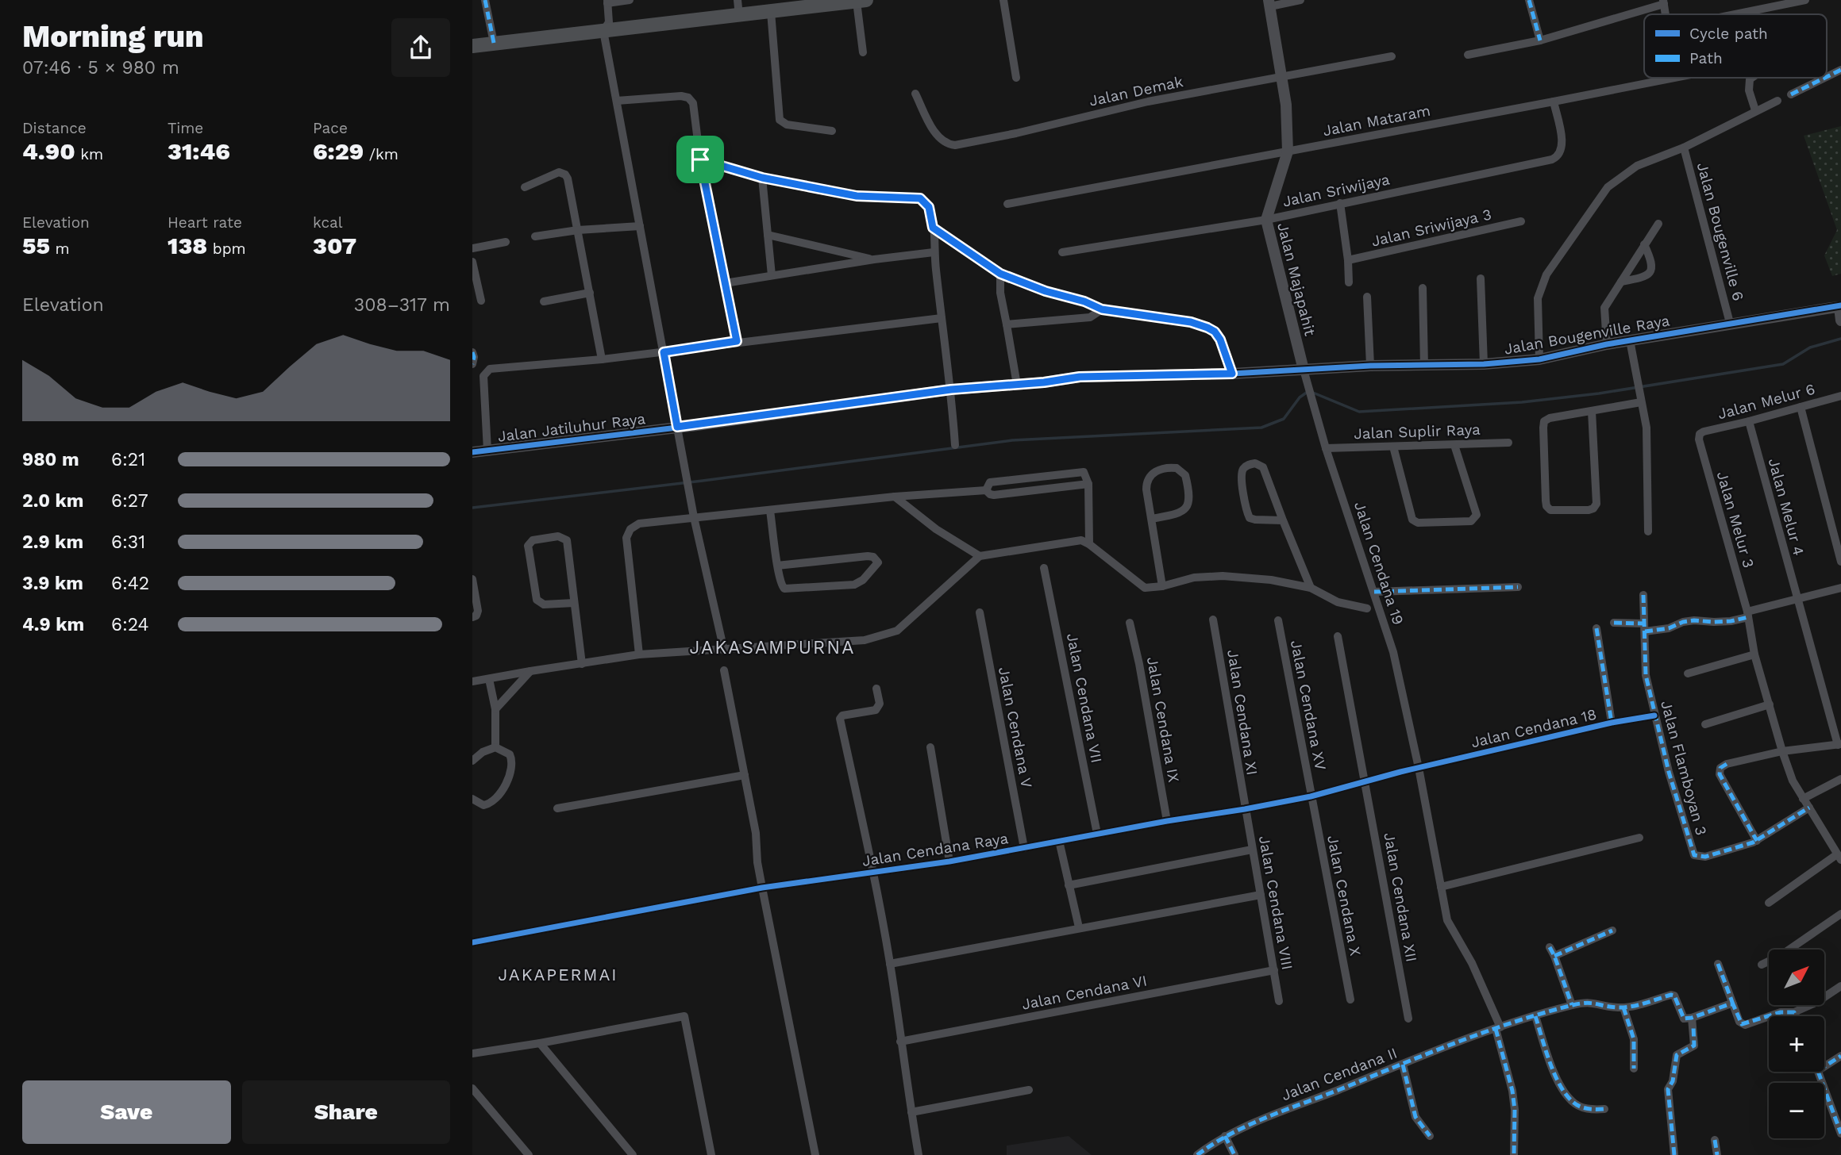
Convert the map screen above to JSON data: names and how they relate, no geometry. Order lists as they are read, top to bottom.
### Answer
{
  "streets": {
    "street": [
      "Jalan Demak",
      "Jalan Mataram",
      "Jalan Sriwijaya",
      "Jalan Sriwijaya 3",
      "Jalan Bougenville 6",
      "Jalan Majapahit",
      "Jalan Bougenville Raya",
      "Jalan Melur 6",
      "Jalan Jatiluhur Raya",
      "Jalan Suplir Raya",
      "Jalan Melur 4",
      "Jalan Melur 3",
      "Jalan Cendana 19",
      "Jalan Cendana VII",
      "Jalan Cendana XV",
      "Jalan Cendana XI",
      "Jalan Cendana IX",
      "Jalan Cendana V",
      "Jalan Cendana 18",
      "Jalan Flamboyan 3",
      "Jalan Cendana Raya",
      "Jalan Cendana X",
      "Jalan Cendana XII",
      "Jalan Cendana VIII",
      "Jalan Cendana VI",
      "Jalan Cendana II"
    ]
  },
  "crossings": [
    ["Jalan Demak", "Jalan Majapahit"],
    ["Jalan Mataram", "Jalan Sriwijaya"],
    ["Jalan Mataram", "Jalan Majapahit"],
    ["Jalan Sriwijaya", "Jalan Majapahit"],
    ["Jalan Bougenville 6", "Jalan Bougenville Raya"],
    ["Jalan Majapahit", "Jalan Bougenville Raya"],
    ["Jalan Majapahit", "Jalan Jatiluhur Raya"],
    ["Jalan Majapahit", "Jalan Cendana 19"],
    ["Jalan Bougenville Raya", "Jalan Jatiluhur Raya"],
    ["Jalan Bougenville Raya", "Jalan Cendana 19"],
    ["Jalan Melur 6", "Jalan Melur 4"],
    ["Jalan Melur 6", "Jalan Melur 3"],
    ["Jalan Jatiluhur Raya", "Jalan Cendana 19"],
    ["Jalan Suplir Raya", "Jalan Cendana 19"],
    ["Jalan Melur 3", "Jalan Flamboyan 3"],
    ["Jalan Cendana 19", "Jalan Cendana 18"],
    ["Jalan Cendana 19", "Jalan Cendana II"],
    ["Jalan Cendana VII", "Jalan Cendana Raya"],
    ["Jalan Cendana XV", "Jalan Cendana Raya"],
    ["Jalan Cendana XV", "Jalan Cendana X"],
    ["Jalan Cendana XI", "Jalan Cendana Raya"],
    ["Jalan Cendana XI", "Jalan Cendana VIII"],
    ["Jalan Cendana IX", "Jalan Cendana Raya"],
    ["Jalan Cendana V", "Jalan Cendana Raya"],
    ["Jalan Cendana 18", "Jalan Flamboyan 3"],
    ["Jalan Cendana 18", "Jalan Cendana Raya"],
    ["Jalan Cendana Raya", "Jalan Cendana X"],
    ["Jalan Cendana Raya", "Jalan Cendana XII"],
    ["Jalan Cendana Raya", "Jalan Cendana VIII"],
    ["Jalan Cendana VIII", "Jalan Cendana VI"]
  ],
  "districts": ["JAKASAMPURNA", "JAKAPERMAI"],
  "legend": ["Cycle path", "Path"],
  "north": "top right",
  "page": {
    "heading": ["Morning run", "07:46 · 5 × 980 m"],
    "stats": [
      ["Distance", "4.90 km"],
      ["Time", "31:46"],
      ["Pace", "6:29 /km"],
      ["Elevation", "55 m"],
      ["Heart rate", "138 bpm"],
      ["kcal", "307"]
    ],
    "chart": ["Elevation", "308–317 m"],
    "list": [
      {
        "name": "980 m",
        "note": "6:21"
      },
      {
        "name": "2.0 km",
        "note": "6:27"
      },
      {
        "name": "2.9 km",
        "note": "6:31"
      },
      {
        "name": "3.9 km",
        "note": "6:42"
      },
      {
        "name": "4.9 km",
        "note": "6:24"
      }
    ],
    "map_buttons": ["+", "−"],
    "buttons": ["Save", "Share"]
  }
}
